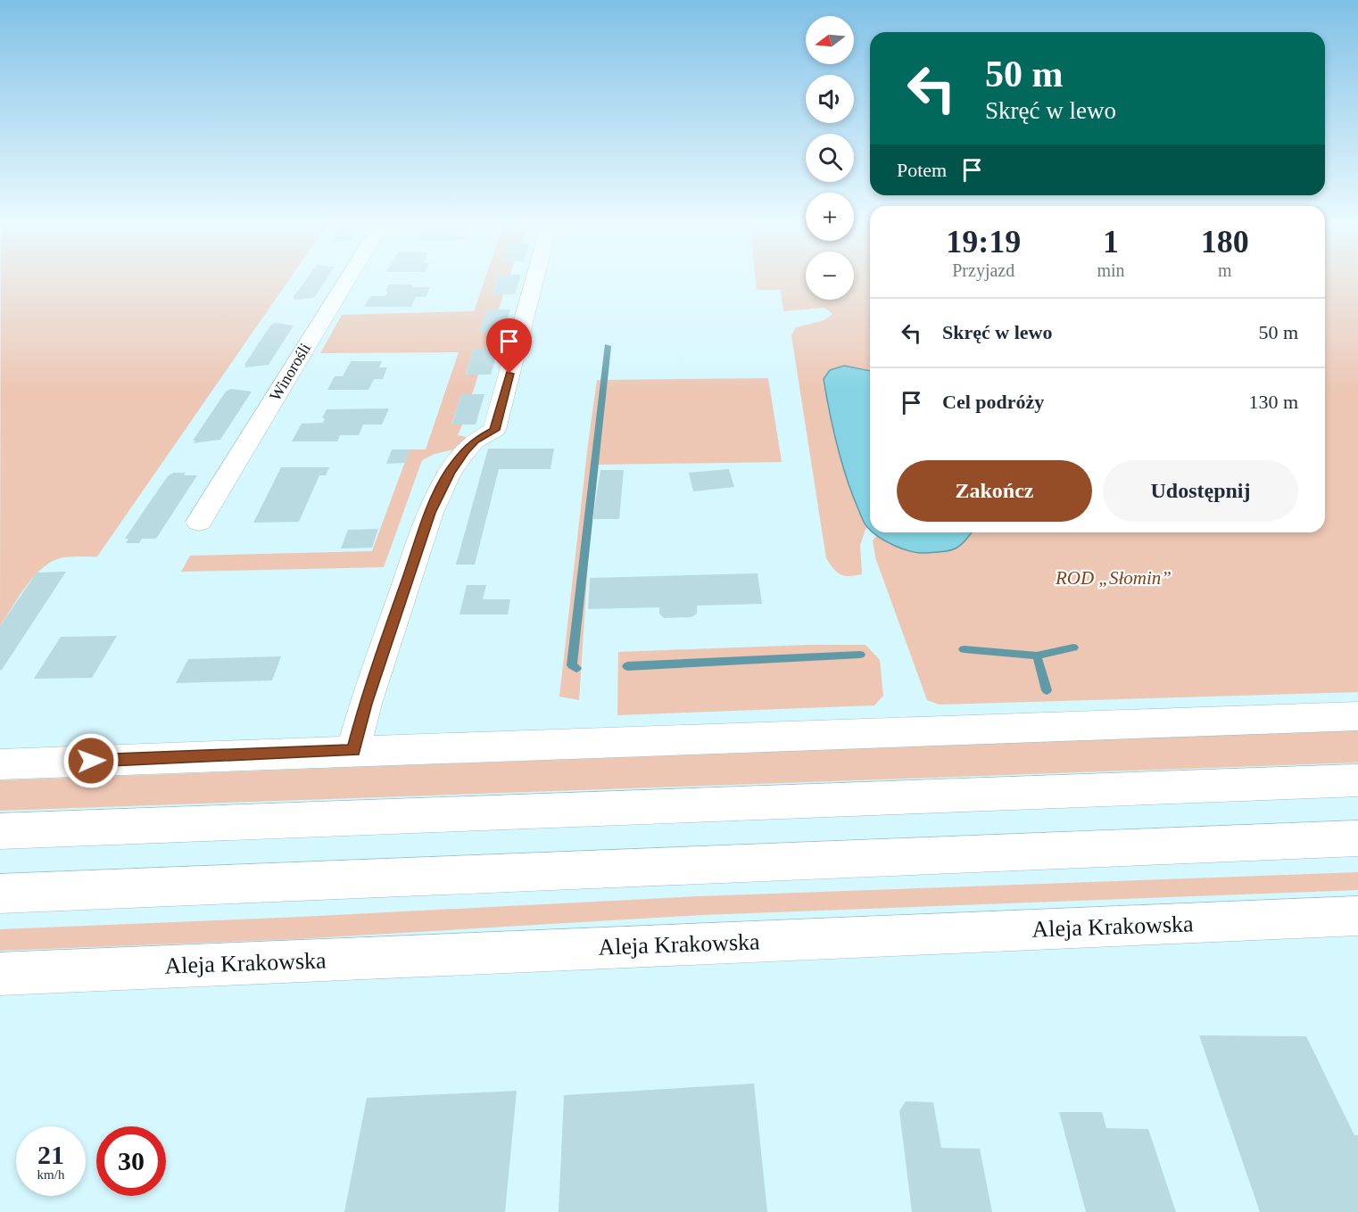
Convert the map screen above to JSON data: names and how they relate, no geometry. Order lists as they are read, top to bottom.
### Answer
{
  "streets": {
    "street": ["Winorośli", "Aleja Krakowska"]
  },
  "parks": ["ROD „Słomin”"],
  "north": "left",
  "page": {
    "map_buttons": ["+", "−"],
    "turn": ["50 m", "Skręć w lewo"],
    "then": "Potem",
    "eta": [
      "19:19",
      "Przyjazd",
      "1",
      "min",
      "180",
      "m"
    ],
    "list": [
      {
        "name": "Skręć w lewo",
        "value": "50 m"
      },
      {
        "name": "Cel podróży",
        "value": "130 m"
      }
    ],
    "buttons": ["Zakończ", "Udostępnij"],
    "speed": "21 km/h",
    "limit": "30"
  }
}
